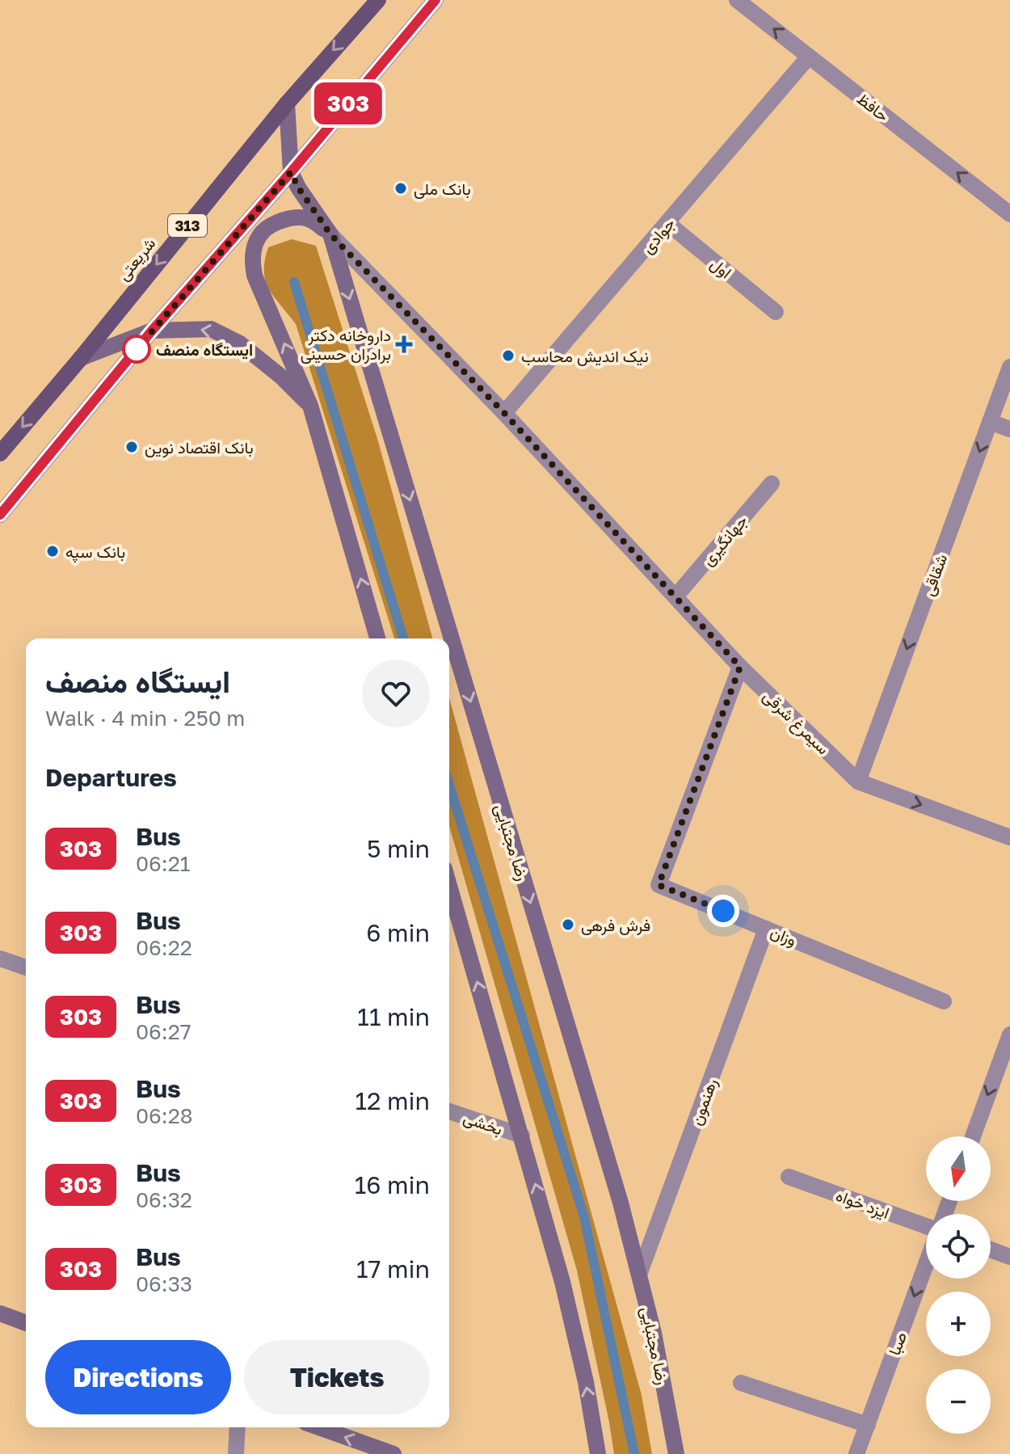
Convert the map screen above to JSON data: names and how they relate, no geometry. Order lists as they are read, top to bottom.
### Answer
{
  "streets": {
    "main road": ["313", "شریعتی", "رضا مجتبایی"],
    "street": [
      "حافظ",
      "جوادی",
      "اول",
      "جهانگیری",
      "شقاقی",
      "سیمرغ شرقی",
      "وزان",
      "رهنمون",
      "بخشی",
      "ایزد خواه",
      "صبا"
    ]
  },
  "crossings": [
    ["حافظ", "جوادی"],
    ["جوادی", "اول"],
    ["جوادی", "سیمرغ شرقی"],
    ["جهانگیری", "سیمرغ شرقی"],
    ["شقاقی", "سیمرغ شرقی"],
    ["سیمرغ شرقی", "رضا مجتبایی"],
    ["سیمرغ شرقی", "وزان"],
    ["رضا مجتبایی", "رهنمون"],
    ["وزان", "رهنمون"]
  ],
  "one_way": [
    "حافظ",
    "شریعتی",
    "شقاقی",
    "صبا"
  ],
  "places": {
    "other": [
      "بانک ملی",
      "ایستگاه منصف",
      "نیک اندیش محاسب",
      "بانک اقتصاد نوین",
      "بانک سپه",
      "فرش فرهی"
    ],
    "health": ["داروخانه دکتر برادران حسینی"]
  },
  "lines": ["bus line 303"],
  "north": "bottom",
  "page": {
    "on_map": "303",
    "heading": [
      ["ایستگاه منصف", "Walk · 4 min · 250 m"],
      "Departures"
    ],
    "list": [
      {
        "mark": "303",
        "name": "Bus",
        "note": "06:21",
        "value": "5 min"
      },
      {
        "mark": "303",
        "name": "Bus",
        "note": "06:22",
        "value": "6 min"
      },
      {
        "mark": "303",
        "name": "Bus",
        "note": "06:27",
        "value": "11 min"
      },
      {
        "mark": "303",
        "name": "Bus",
        "note": "06:28",
        "value": "12 min"
      },
      {
        "mark": "303",
        "name": "Bus",
        "note": "06:32",
        "value": "16 min"
      },
      {
        "mark": "303",
        "name": "Bus",
        "note": "06:33",
        "value": "17 min"
      }
    ],
    "map_buttons": ["+", "−"],
    "buttons": ["Directions", "Tickets"]
  }
}
